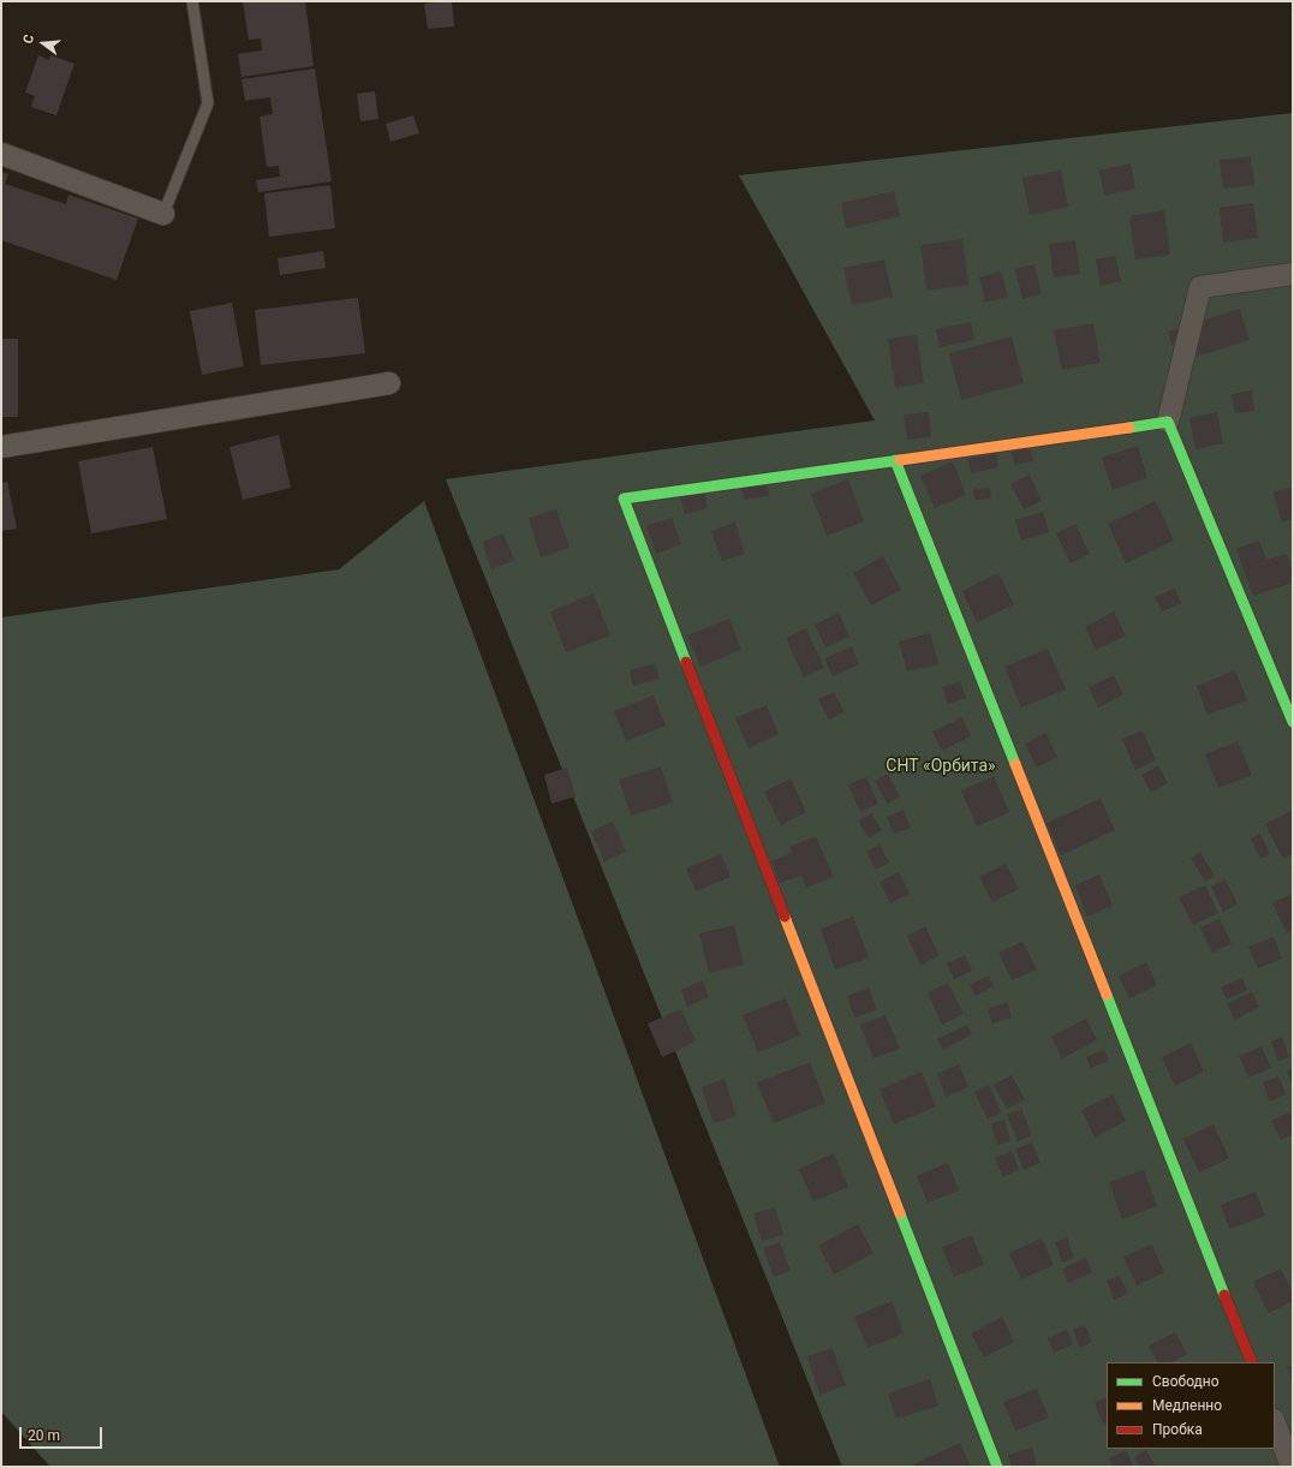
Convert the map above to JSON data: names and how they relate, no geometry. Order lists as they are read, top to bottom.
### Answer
{
  "parks": ["СНТ «Орбита»"],
  "legend": ["Свободно", "Медленно", "Пробка"],
  "scale_bar": "20 m",
  "north": "left"
}
